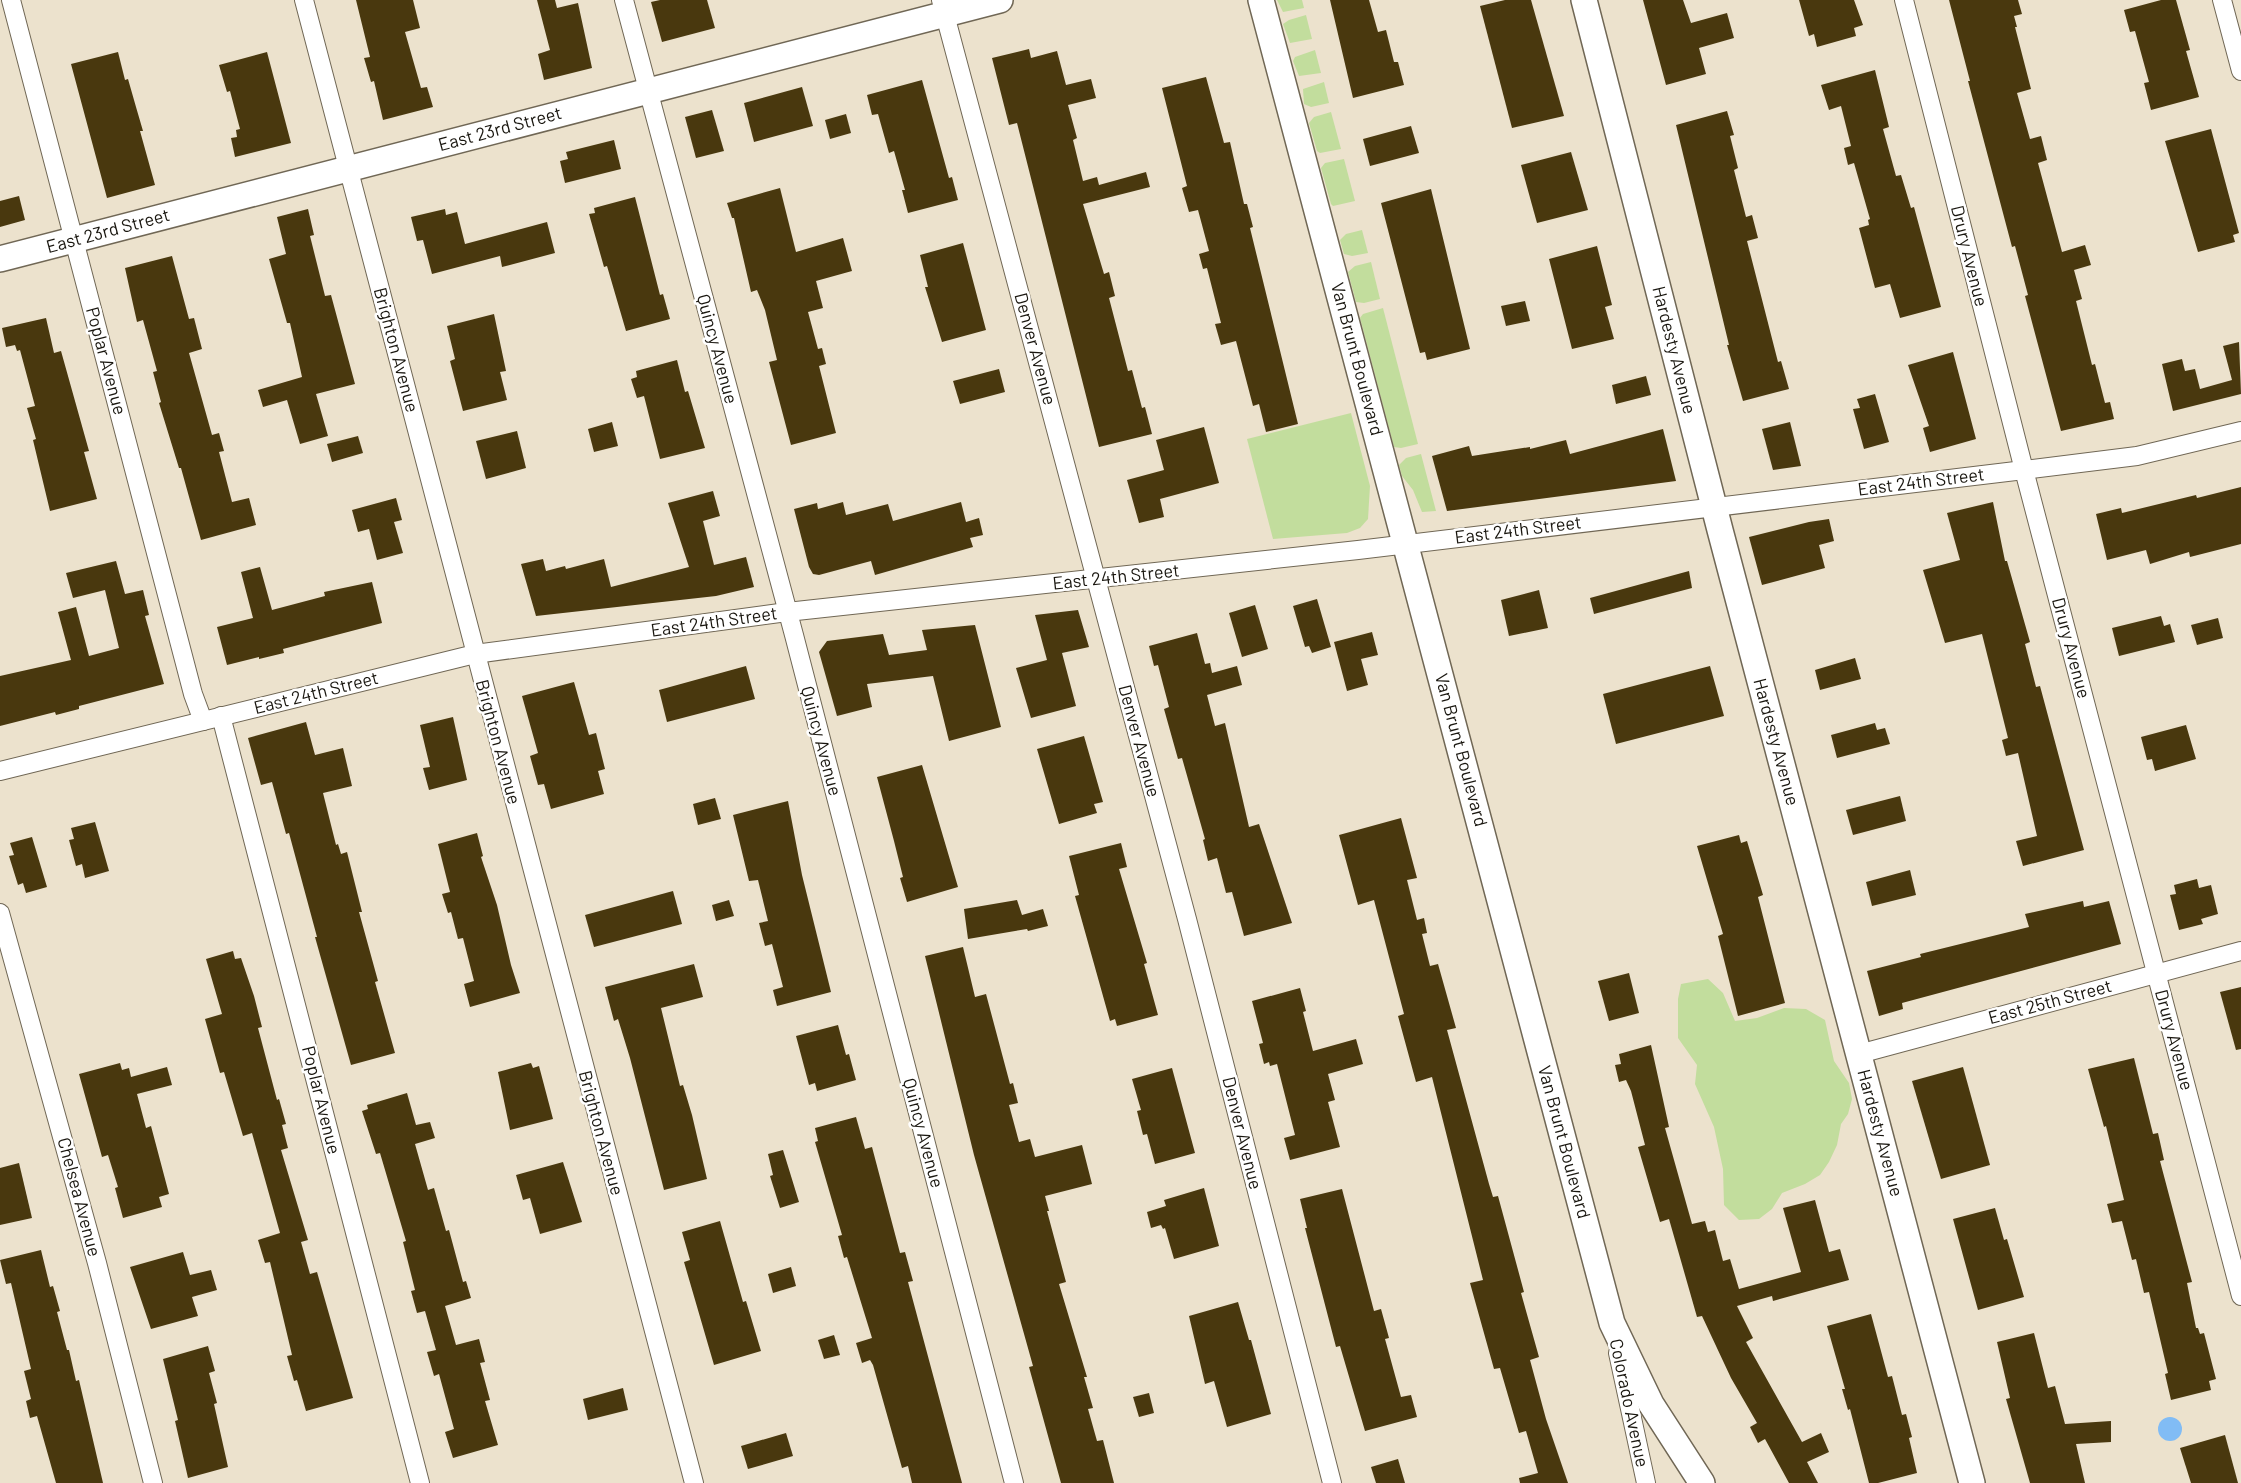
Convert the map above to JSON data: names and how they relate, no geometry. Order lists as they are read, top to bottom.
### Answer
{
  "streets": {
    "main road": ["East 23rd Street", "Hardesty Avenue", "Van Brunt Boulevard"],
    "street": [
      "Drury Avenue",
      "Quincy Avenue",
      "Denver Avenue",
      "Brighton Avenue",
      "Poplar Avenue",
      "East 24th Street",
      "East 25th Street",
      "Chelsea Avenue",
      "Colorado Avenue"
    ]
  },
  "crossings": [
    ["East 23rd Street", "Quincy Avenue"],
    ["East 23rd Street", "Denver Avenue"],
    ["East 23rd Street", "Brighton Avenue"],
    ["East 23rd Street", "Poplar Avenue"],
    ["Drury Avenue", "East 24th Street"],
    ["Drury Avenue", "East 25th Street"],
    ["Quincy Avenue", "East 24th Street"],
    ["Denver Avenue", "East 24th Street"],
    ["Brighton Avenue", "East 24th Street"],
    ["Hardesty Avenue", "East 24th Street"],
    ["Hardesty Avenue", "East 25th Street"],
    ["Van Brunt Boulevard", "East 24th Street"],
    ["Van Brunt Boulevard", "Colorado Avenue"],
    ["Poplar Avenue", "East 24th Street"]
  ]
}
